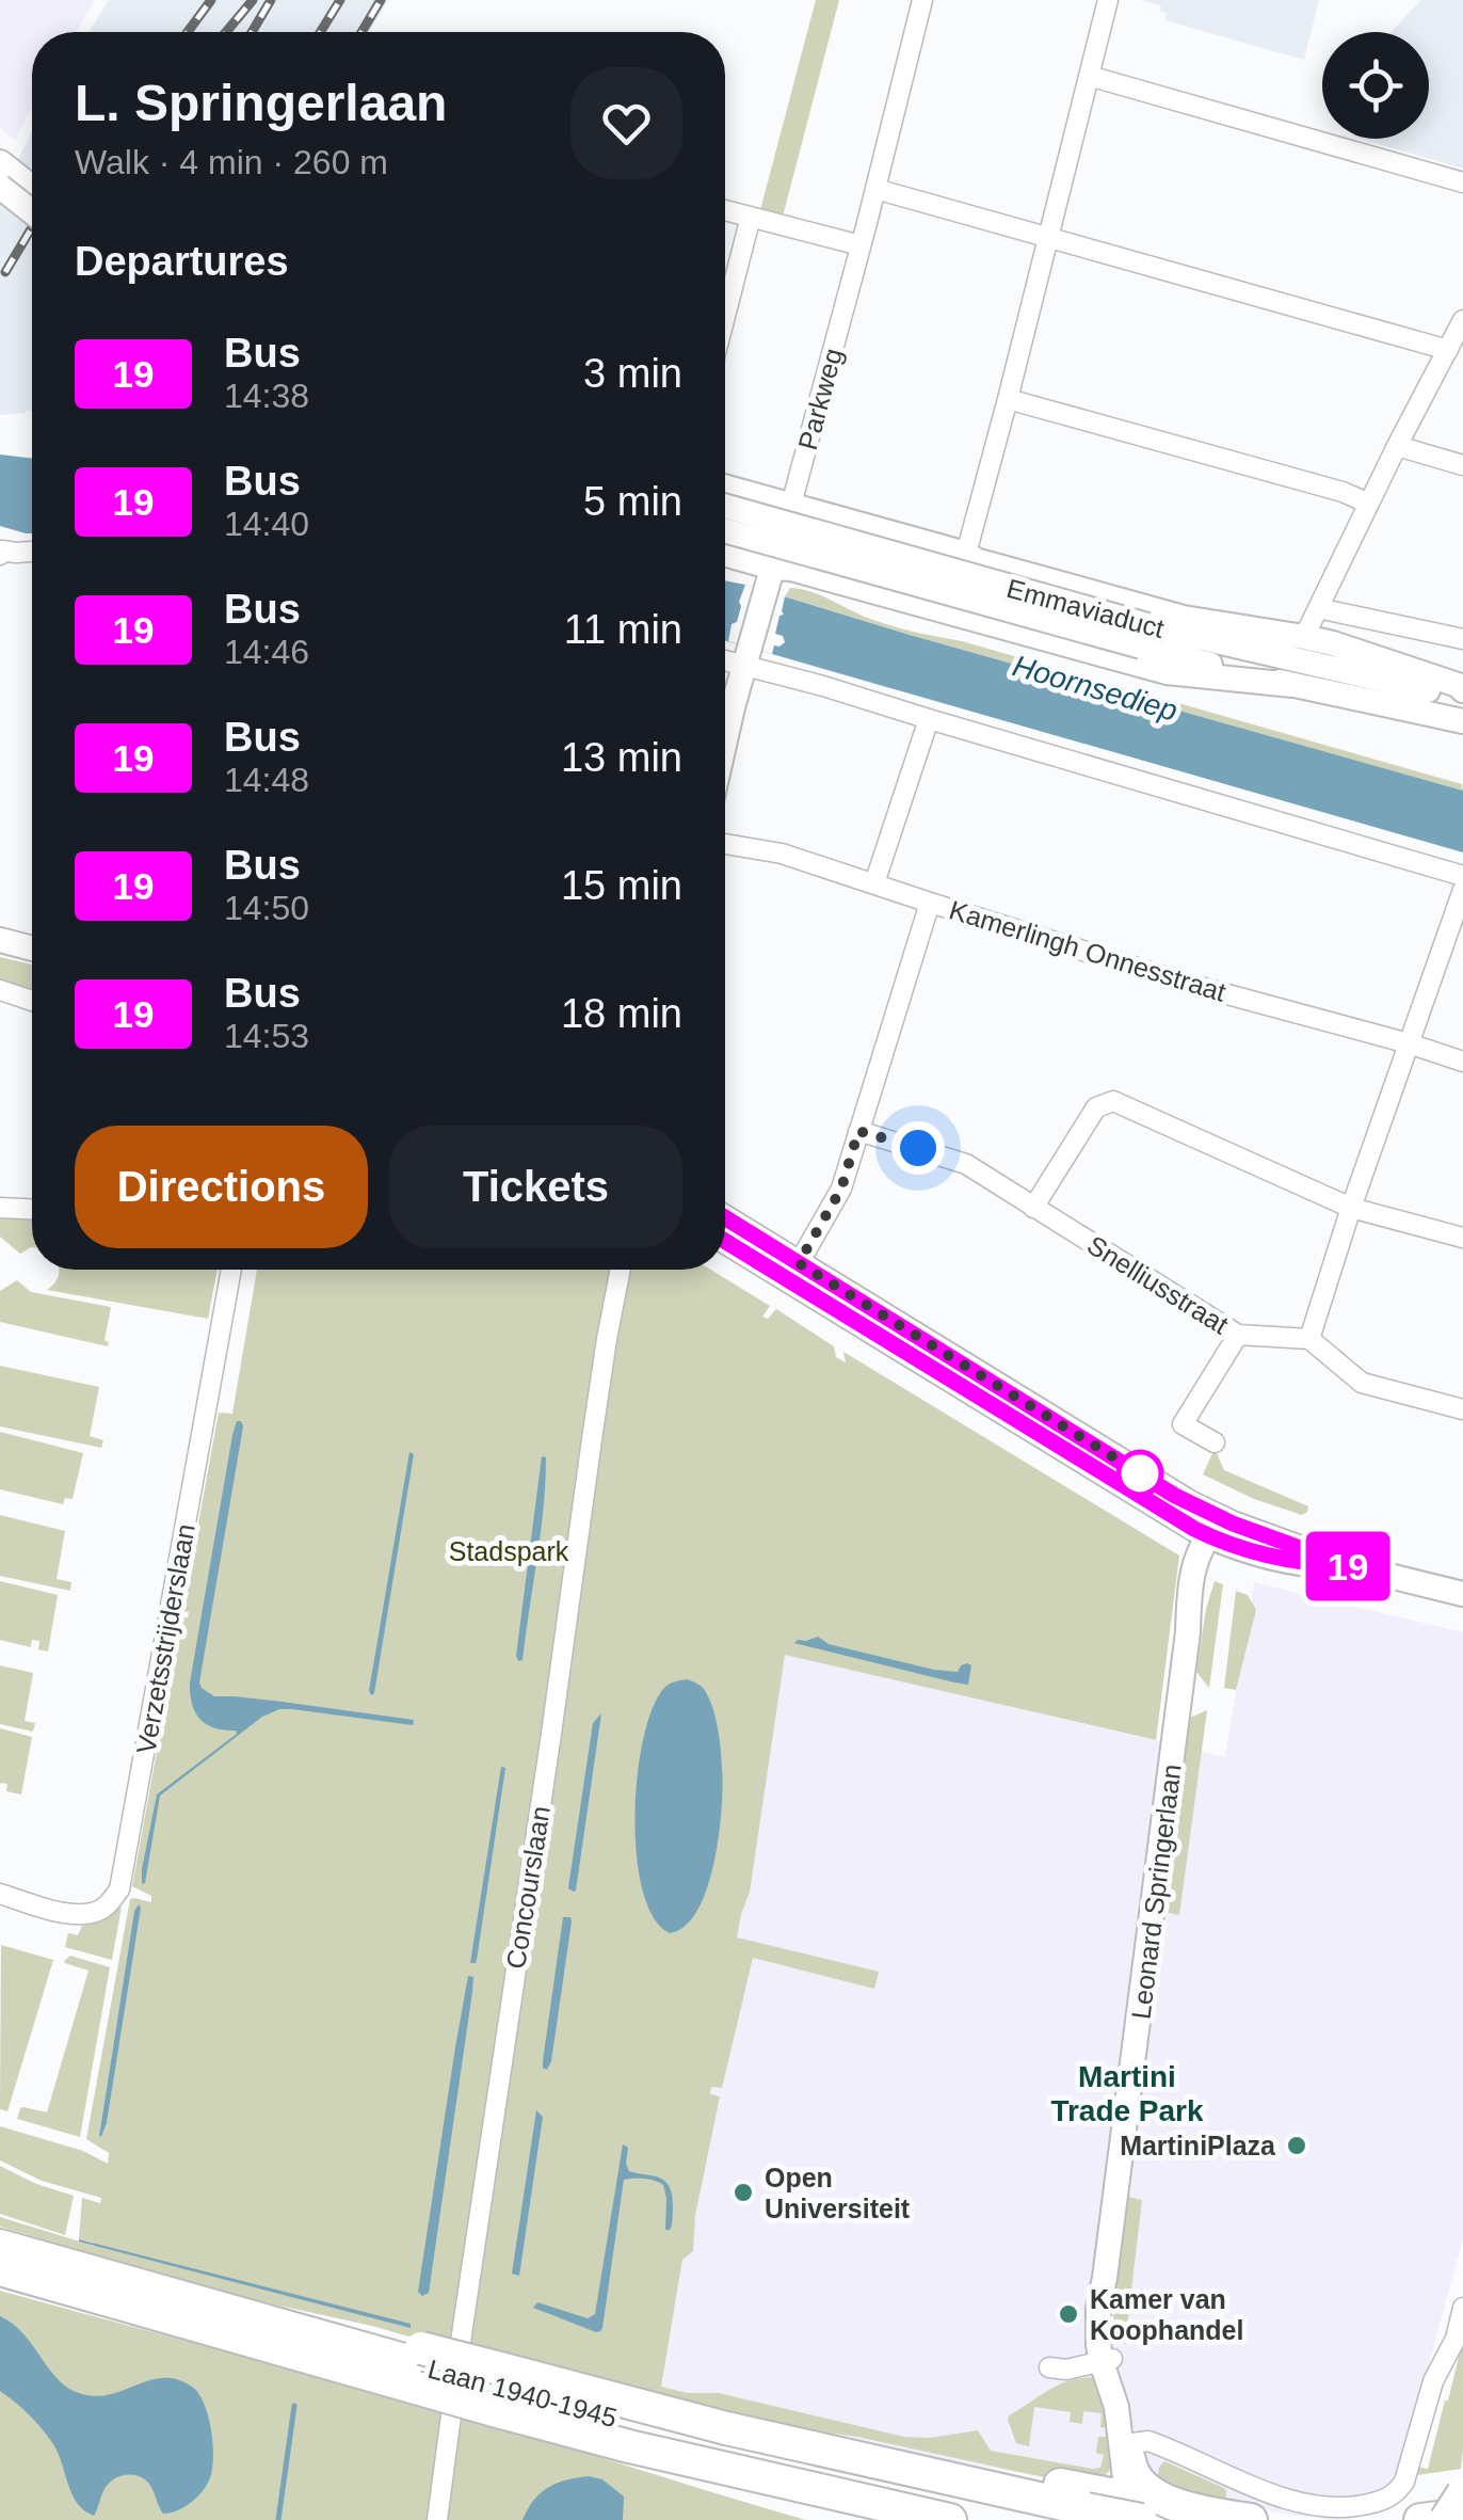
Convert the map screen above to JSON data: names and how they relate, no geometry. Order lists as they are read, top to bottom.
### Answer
{
  "streets": {
    "highway": ["Laan 1940-1945"],
    "main road": ["Parkweg", "Emmaviaduct", "Leonard Springerlaan"],
    "street": [
      "Kamerlingh Onnesstraat",
      "Snelliusstraat",
      "Verzetsstrijderslaan",
      "Concourslaan"
    ]
  },
  "districts": ["Martini Trade Park"],
  "water": ["Hoornsediep"],
  "parks": ["Stadspark"],
  "places": ["MartiniPlaza", "Open Universiteit", "Kamer van Koophandel"],
  "lines": ["bus line 19"],
  "page": {
    "on_map": "19",
    "heading": [
      ["L. Springerlaan", "Walk · 4 min · 260 m"],
      "Departures"
    ],
    "list": [
      {
        "mark": "19",
        "name": "Bus",
        "note": "14:38",
        "value": "3 min"
      },
      {
        "mark": "19",
        "name": "Bus",
        "note": "14:40",
        "value": "5 min"
      },
      {
        "mark": "19",
        "name": "Bus",
        "note": "14:46",
        "value": "11 min"
      },
      {
        "mark": "19",
        "name": "Bus",
        "note": "14:48",
        "value": "13 min"
      },
      {
        "mark": "19",
        "name": "Bus",
        "note": "14:50",
        "value": "15 min"
      },
      {
        "mark": "19",
        "name": "Bus",
        "note": "14:53",
        "value": "18 min"
      }
    ],
    "buttons": ["Directions", "Tickets"]
  }
}
